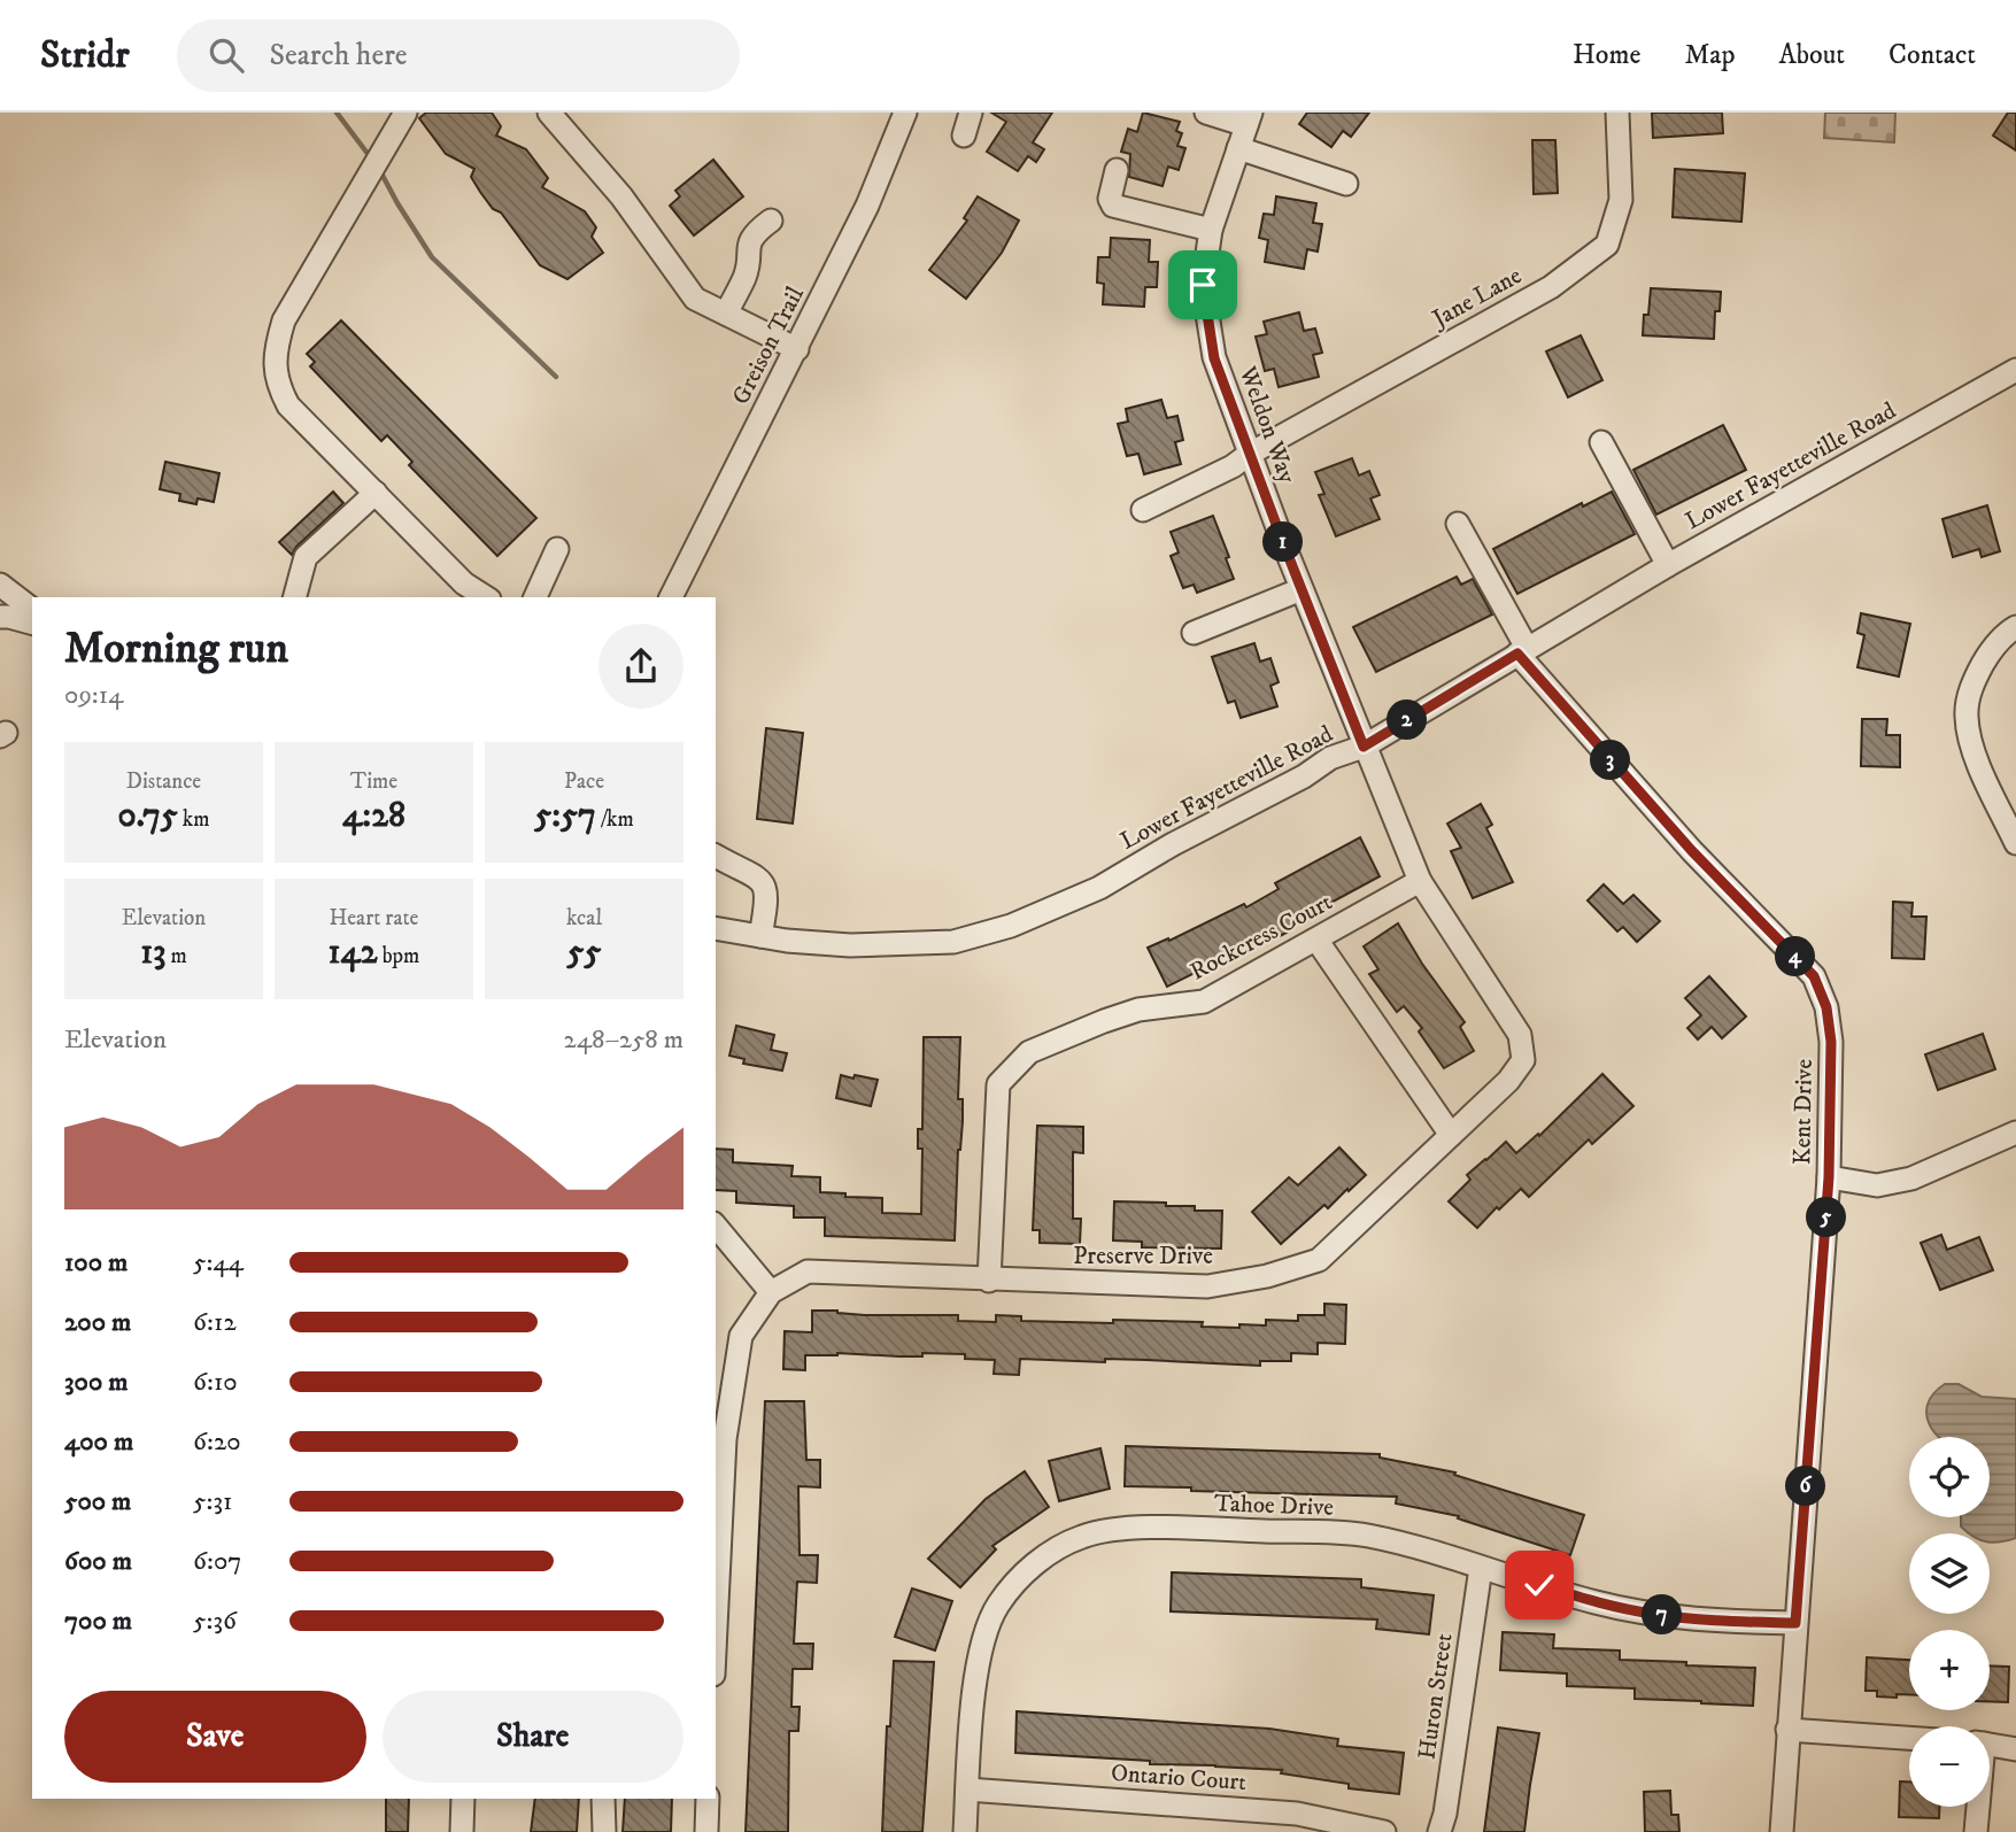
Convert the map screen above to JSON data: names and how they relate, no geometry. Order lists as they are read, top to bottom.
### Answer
{
  "streets": {
    "street": [
      "Jane Lane",
      "Greison Trail",
      "Weldon Way",
      "Lower Fayetteville Road",
      "Rockcress Court",
      "Kent Drive",
      "Preserve Drive",
      "Tahoe Drive",
      "Huron Street",
      "Ontario Court"
    ]
  },
  "crossings": [
    ["Jane Lane", "Weldon Way"],
    ["Weldon Way", "Lower Fayetteville Road"],
    ["Weldon Way", "Preserve Drive"],
    ["Lower Fayetteville Road", "Kent Drive"],
    ["Lower Fayetteville Road", "Preserve Drive"],
    ["Rockcress Court", "Preserve Drive"],
    ["Kent Drive", "Tahoe Drive"],
    ["Tahoe Drive", "Huron Street"],
    ["Tahoe Drive", "Ontario Court"]
  ],
  "page": {
    "header": "Stridr",
    "search": "Search here",
    "nav": [
      "Home",
      "Map",
      "About",
      "Contact"
    ],
    "pins": [
      "1",
      "2",
      "3",
      "4",
      "5",
      "6",
      "7"
    ],
    "heading": ["Morning run", "09:14"],
    "stats": [
      ["Distance", "0.75 km"],
      ["Time", "4:28"],
      ["Pace", "5:57 /km"],
      ["Elevation", "13 m"],
      ["Heart rate", "142 bpm"],
      ["kcal", "55"]
    ],
    "chart": ["Elevation", "248–258 m"],
    "list": [
      {
        "name": "100 m",
        "note": "5:44"
      },
      {
        "name": "200 m",
        "note": "6:12"
      },
      {
        "name": "300 m",
        "note": "6:10"
      },
      {
        "name": "400 m",
        "note": "6:20"
      },
      {
        "name": "500 m",
        "note": "5:31"
      },
      {
        "name": "600 m",
        "note": "6:07"
      },
      {
        "name": "700 m",
        "note": "5:36"
      }
    ],
    "map_buttons": ["+", "−"],
    "buttons": ["Save", "Share"]
  }
}
